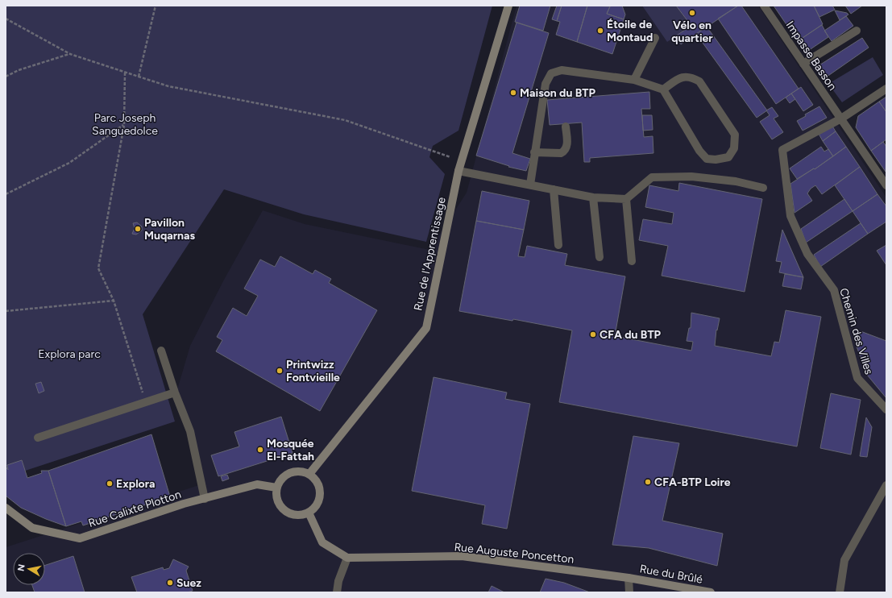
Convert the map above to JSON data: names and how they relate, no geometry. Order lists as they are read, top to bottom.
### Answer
{
  "streets": {
    "street": [
      "Impasse Basson",
      "Rue de l'Apprentissage",
      "Chemin des Villes",
      "Rue Calixte Plotton",
      "Rue Auguste Poncetton",
      "Rue du Brûlé"
    ]
  },
  "crossings": [
    ["Impasse Basson", "Chemin des Villes"],
    ["Rue de l'Apprentissage", "Rue Calixte Plotton"],
    ["Rue Auguste Poncetton", "Rue du Brûlé"]
  ],
  "parks": ["Parc Joseph Sanguedolce", "Explora parc"],
  "places": [
    "Vélo en quartier",
    "Étoile de Montaud",
    "Maison du BTP",
    "Pavillon Muqarnas",
    "CFA du BTP",
    "Printwizz Fontvieille",
    "Mosquée El-Fattah",
    "CFA-BTP Loire",
    "Explora",
    "Suez"
  ],
  "north": "left"
}
